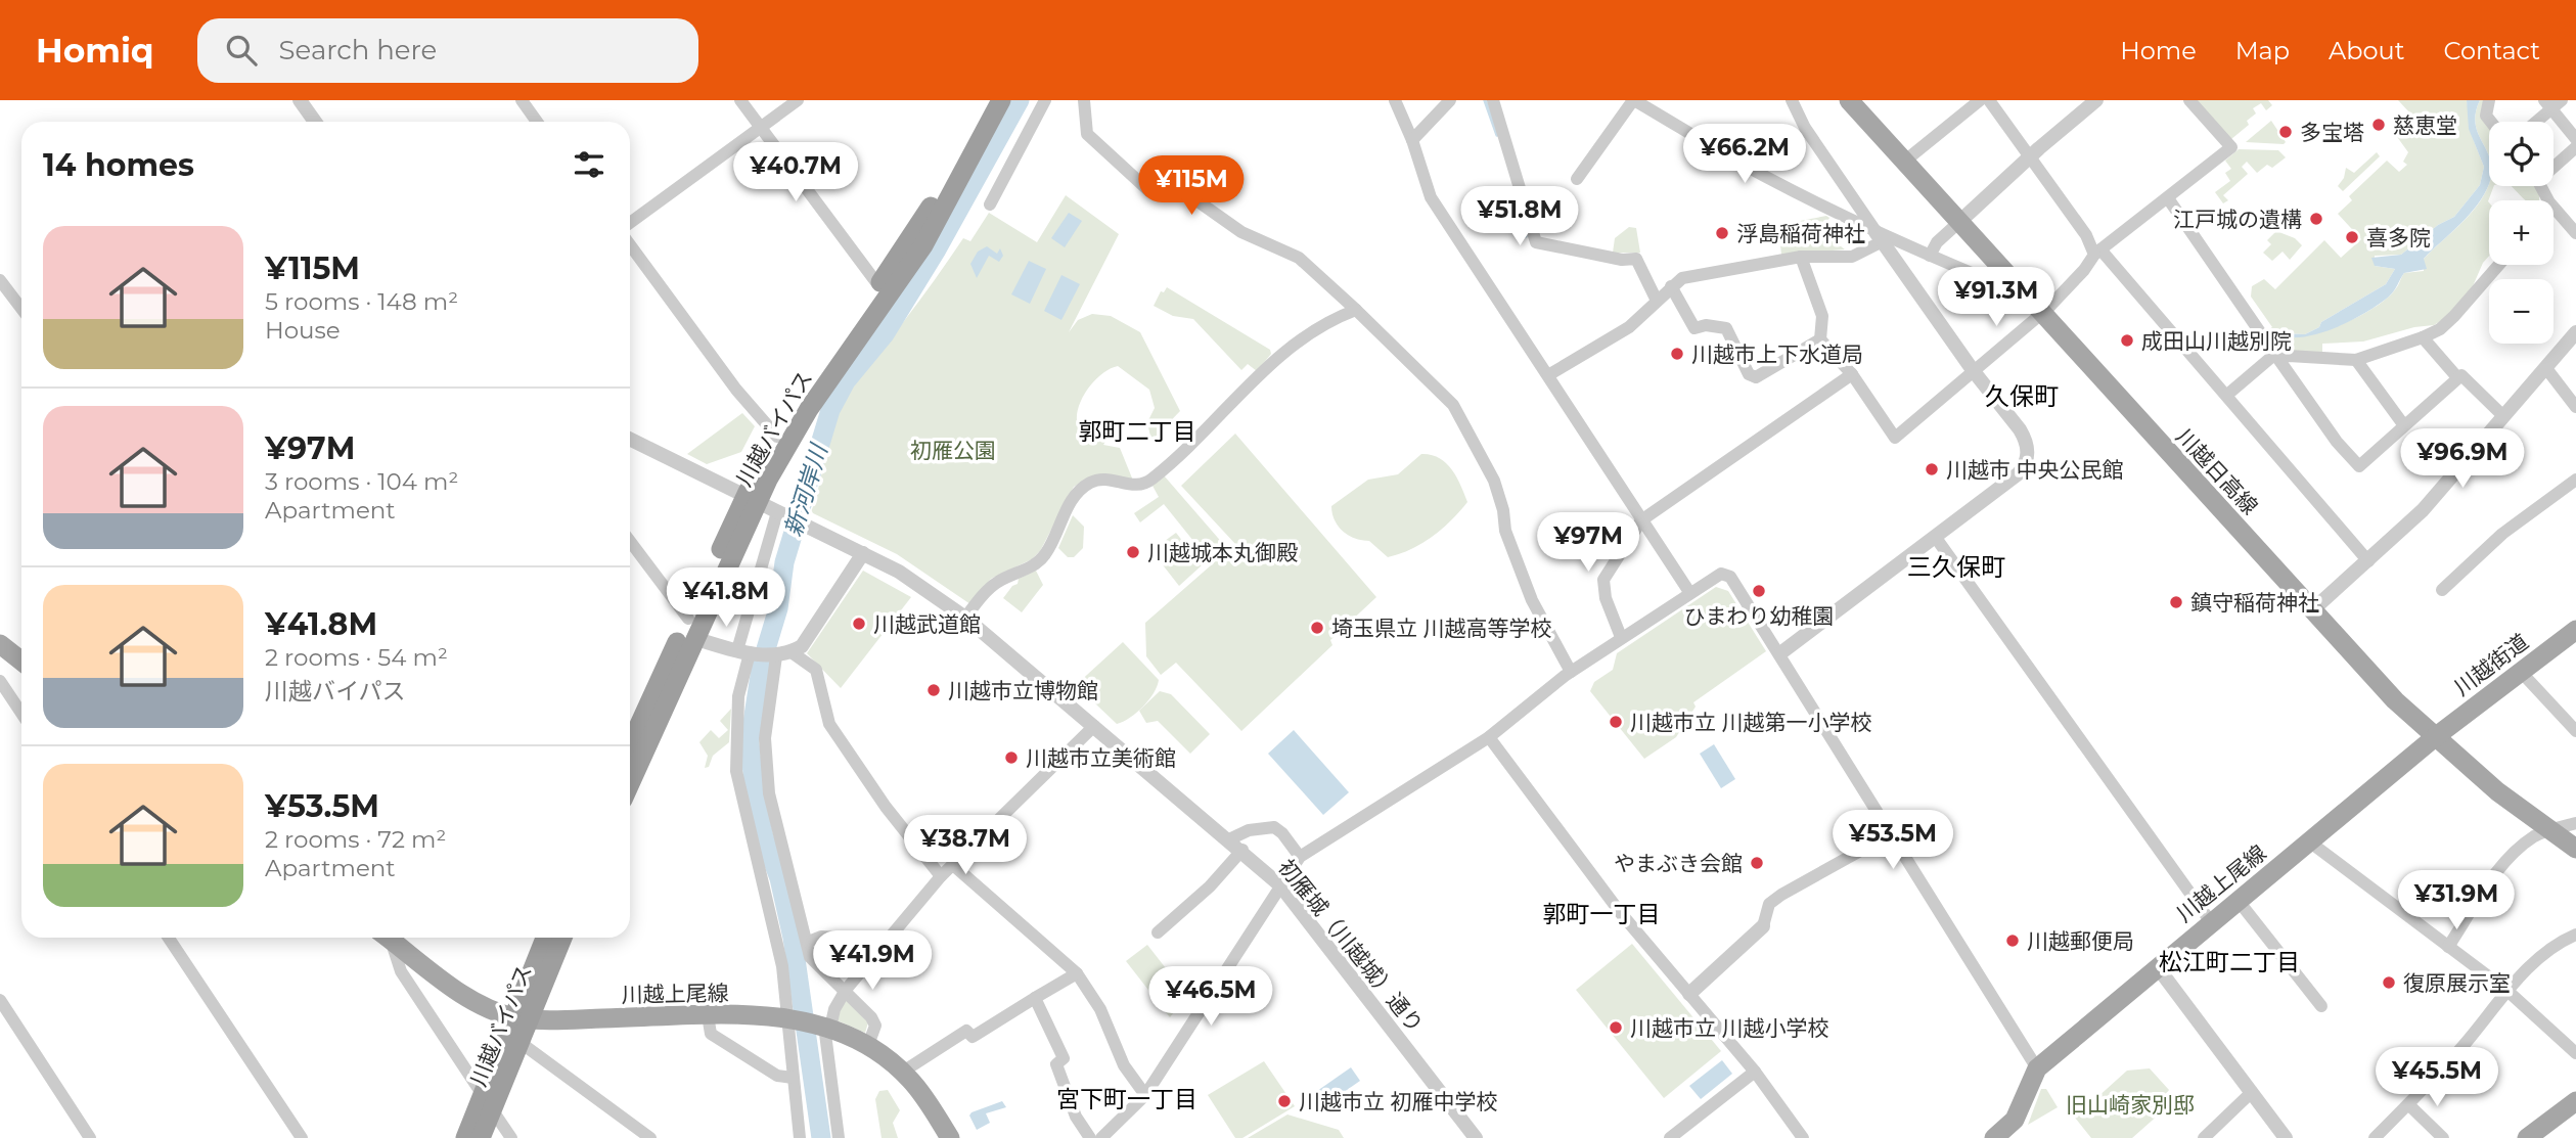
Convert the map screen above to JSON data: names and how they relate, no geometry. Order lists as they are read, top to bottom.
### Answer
{
  "streets": {
    "highway": ["川越バイパス"],
    "main road": ["川越日高線", "川越街道", "川越上尾線"],
    "street": ["初雁城（川越城）通り"]
  },
  "crossings": [
    ["川越バイパス", "川越上尾線"],
    ["川越バイパス", "初雁城（川越城）通り"],
    ["川越日高線", "川越街道"],
    ["川越日高線", "川越上尾線"],
    ["川越街道", "川越上尾線"]
  ],
  "districts": [
    "久保町",
    "郭町二丁目",
    "三久保町",
    "郭町一丁目",
    "松江町二丁目",
    "宮下町一丁目"
  ],
  "water": ["新河岸川"],
  "parks": ["初雁公園", "旧山崎家別邸"],
  "places": [
    "慈恵堂",
    "多宝塔",
    "江戸城の遺構",
    "浮島稲荷神社",
    "喜多院",
    "成田山川越別院",
    "川越市上下水道局",
    "川越市 中央公民館",
    "川越城本丸御殿",
    "ひまわり幼稚園",
    "鎮守稲荷神社",
    "川越武道館",
    "埼玉県立 川越高等学校",
    "川越市立博物館",
    "川越市立 川越第一小学校",
    "川越市立美術館",
    "やまぶき会館",
    "川越郵便局",
    "復原展示室",
    "川越市立 川越小学校",
    "川越市立 初雁中学校"
  ],
  "page": {
    "header": "Homiq",
    "search": "Search here",
    "nav": [
      "Home",
      "Map",
      "About",
      "Contact"
    ],
    "map_buttons": ["+", "−"],
    "heading": "14 homes",
    "price": [
      "¥66.2M",
      "¥40.7M",
      "¥115M",
      "¥51.8M",
      "¥91.3M",
      "¥96.9M",
      "¥97M",
      "¥41.8M",
      "¥53.5M",
      "¥38.7M",
      "¥31.9M",
      "¥41.9M",
      "¥46.5M",
      "¥45.5M"
    ],
    "list": [
      {
        "name": "¥115M",
        "note": "5 rooms · 148 m² · House"
      },
      {
        "name": "¥97M",
        "note": "3 rooms · 104 m² · Apartment"
      },
      {
        "name": "¥41.8M",
        "note": "2 rooms · 54 m² · 川越バイパス"
      },
      {
        "name": "¥53.5M",
        "note": "2 rooms · 72 m² · Apartment"
      }
    ]
  }
}
